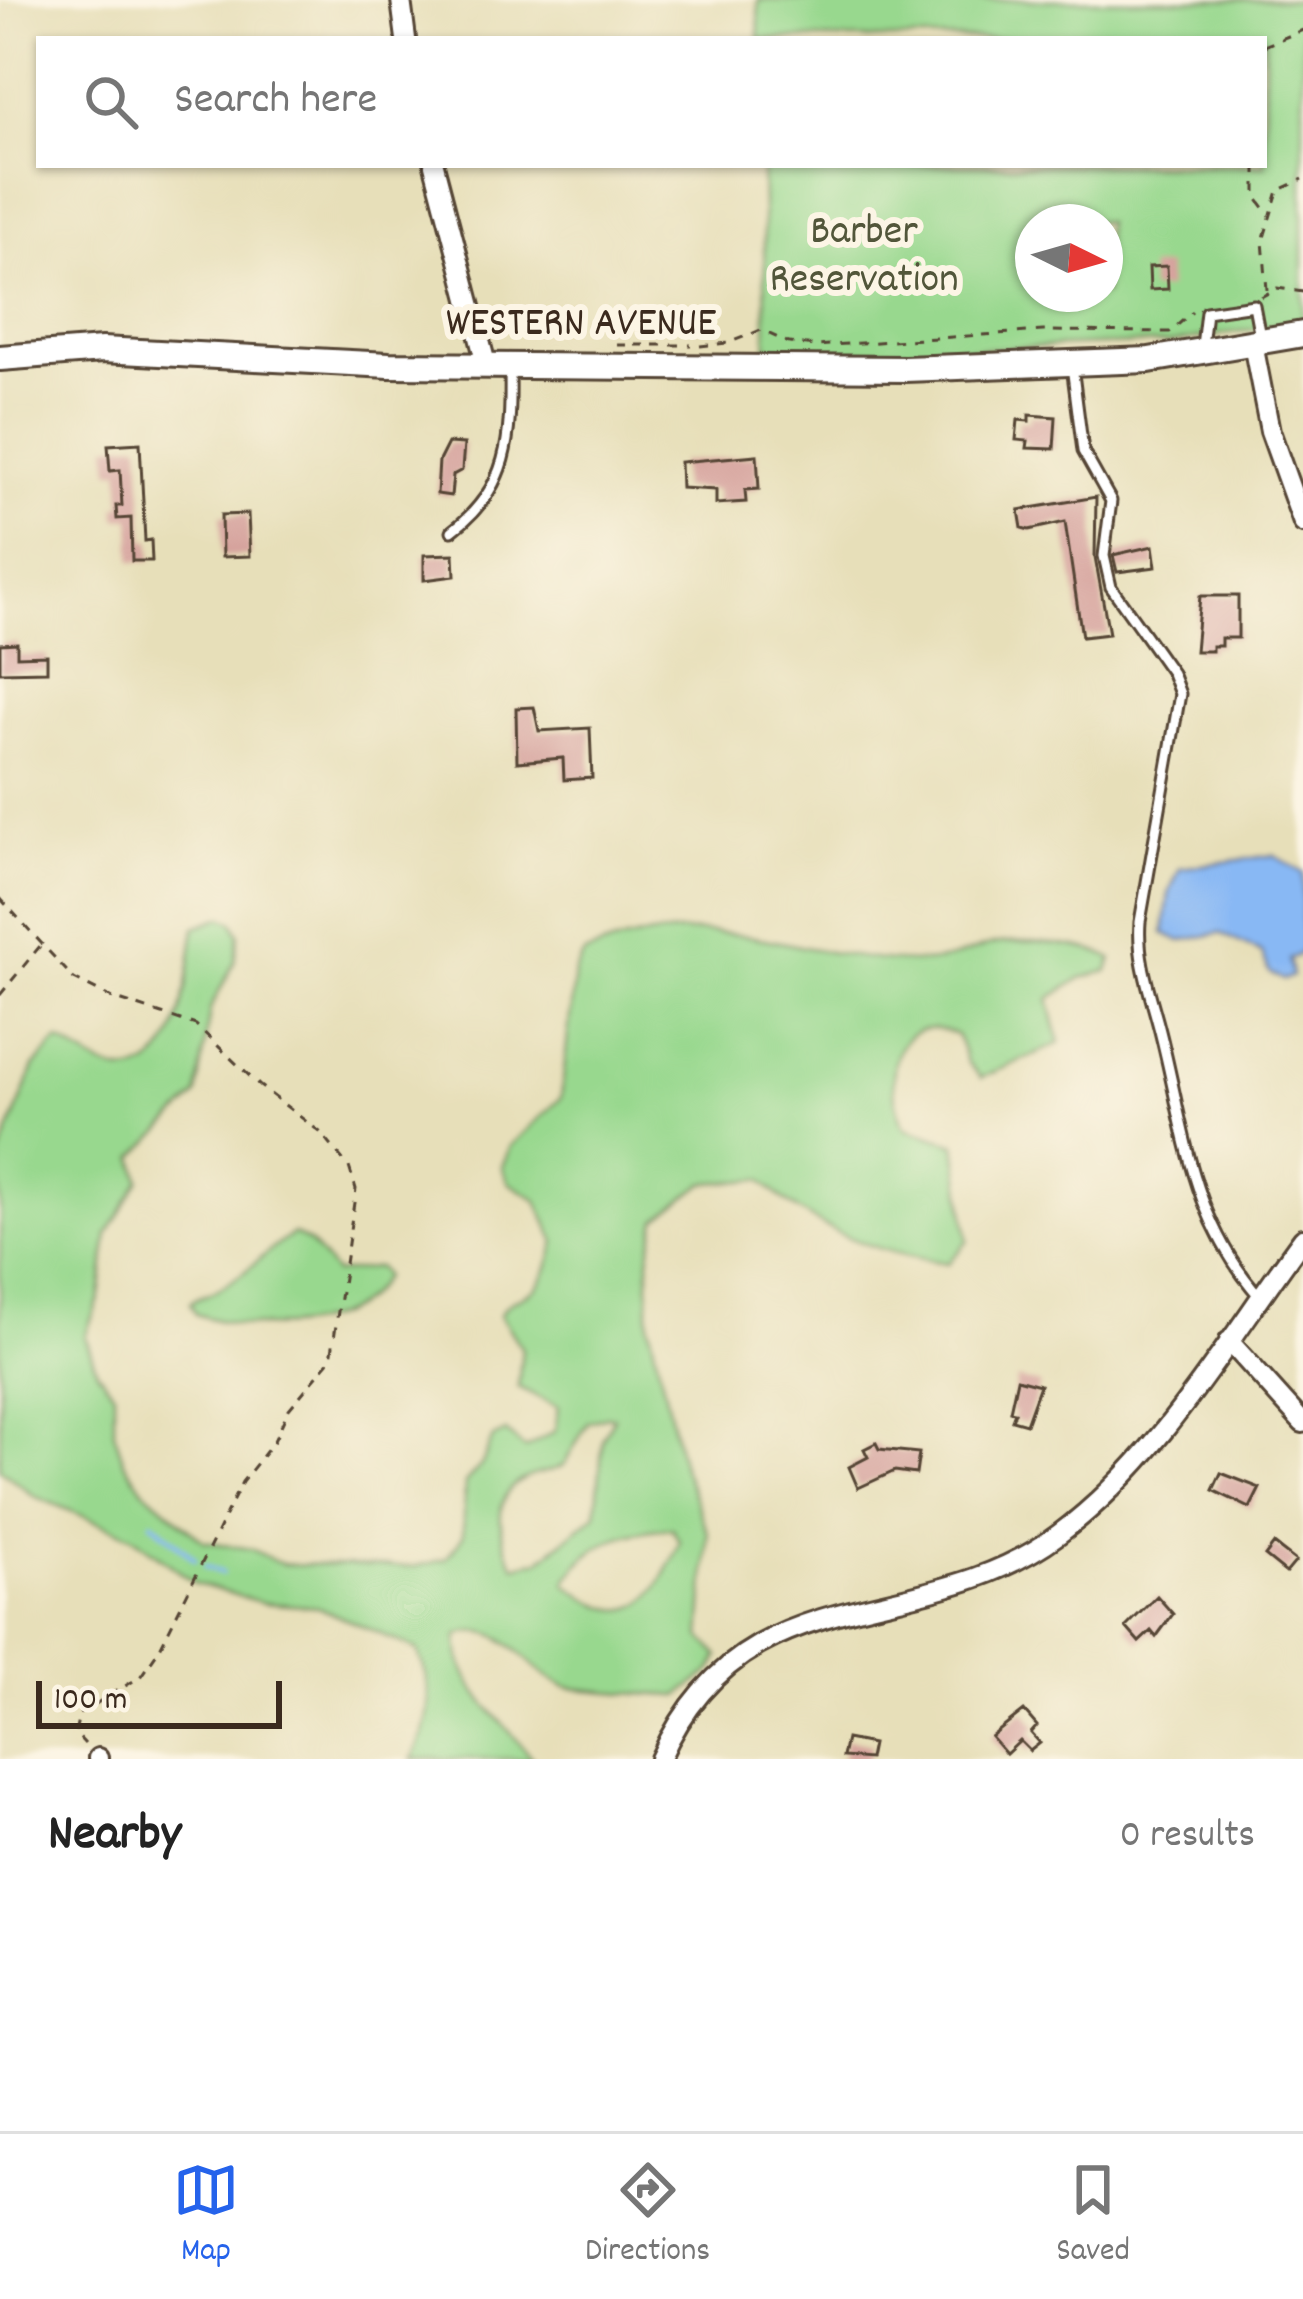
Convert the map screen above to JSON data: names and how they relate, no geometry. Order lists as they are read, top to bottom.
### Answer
{
  "streets": {
    "street": ["WESTERN AVENUE"]
  },
  "parks": ["Barber Reservation"],
  "scale_bar": "100 m",
  "north": "right",
  "page": {
    "search": "Search here",
    "scale": "100 m",
    "heading": ["Nearby", "0 results"],
    "nav": ["Map", "Directions", "Saved"]
  }
}
